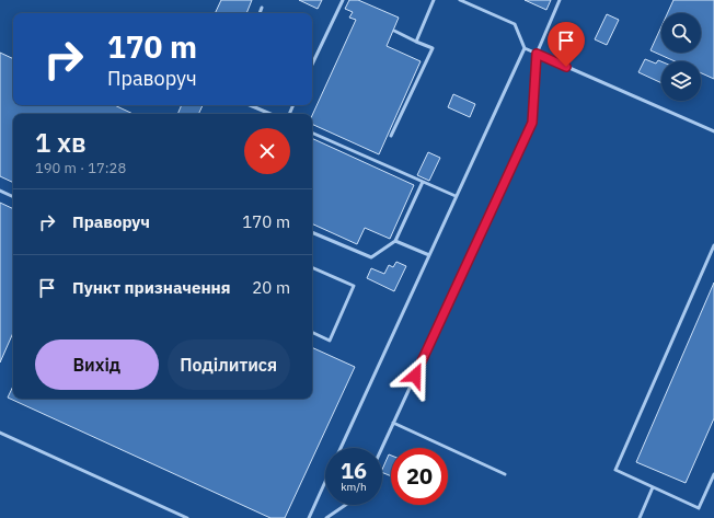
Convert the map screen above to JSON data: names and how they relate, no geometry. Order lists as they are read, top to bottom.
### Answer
{
  "page": {
    "turn": ["170 m", "Праворуч"],
    "heading": ["1 хв", "190 m · 17:28"],
    "list": [
      {
        "name": "Праворуч",
        "value": "170 m"
      },
      {
        "name": "Пункт призначення",
        "value": "20 m"
      }
    ],
    "buttons": ["Вихід", "Поділитися"],
    "speed": "16 km/h",
    "limit": "20"
  }
}
